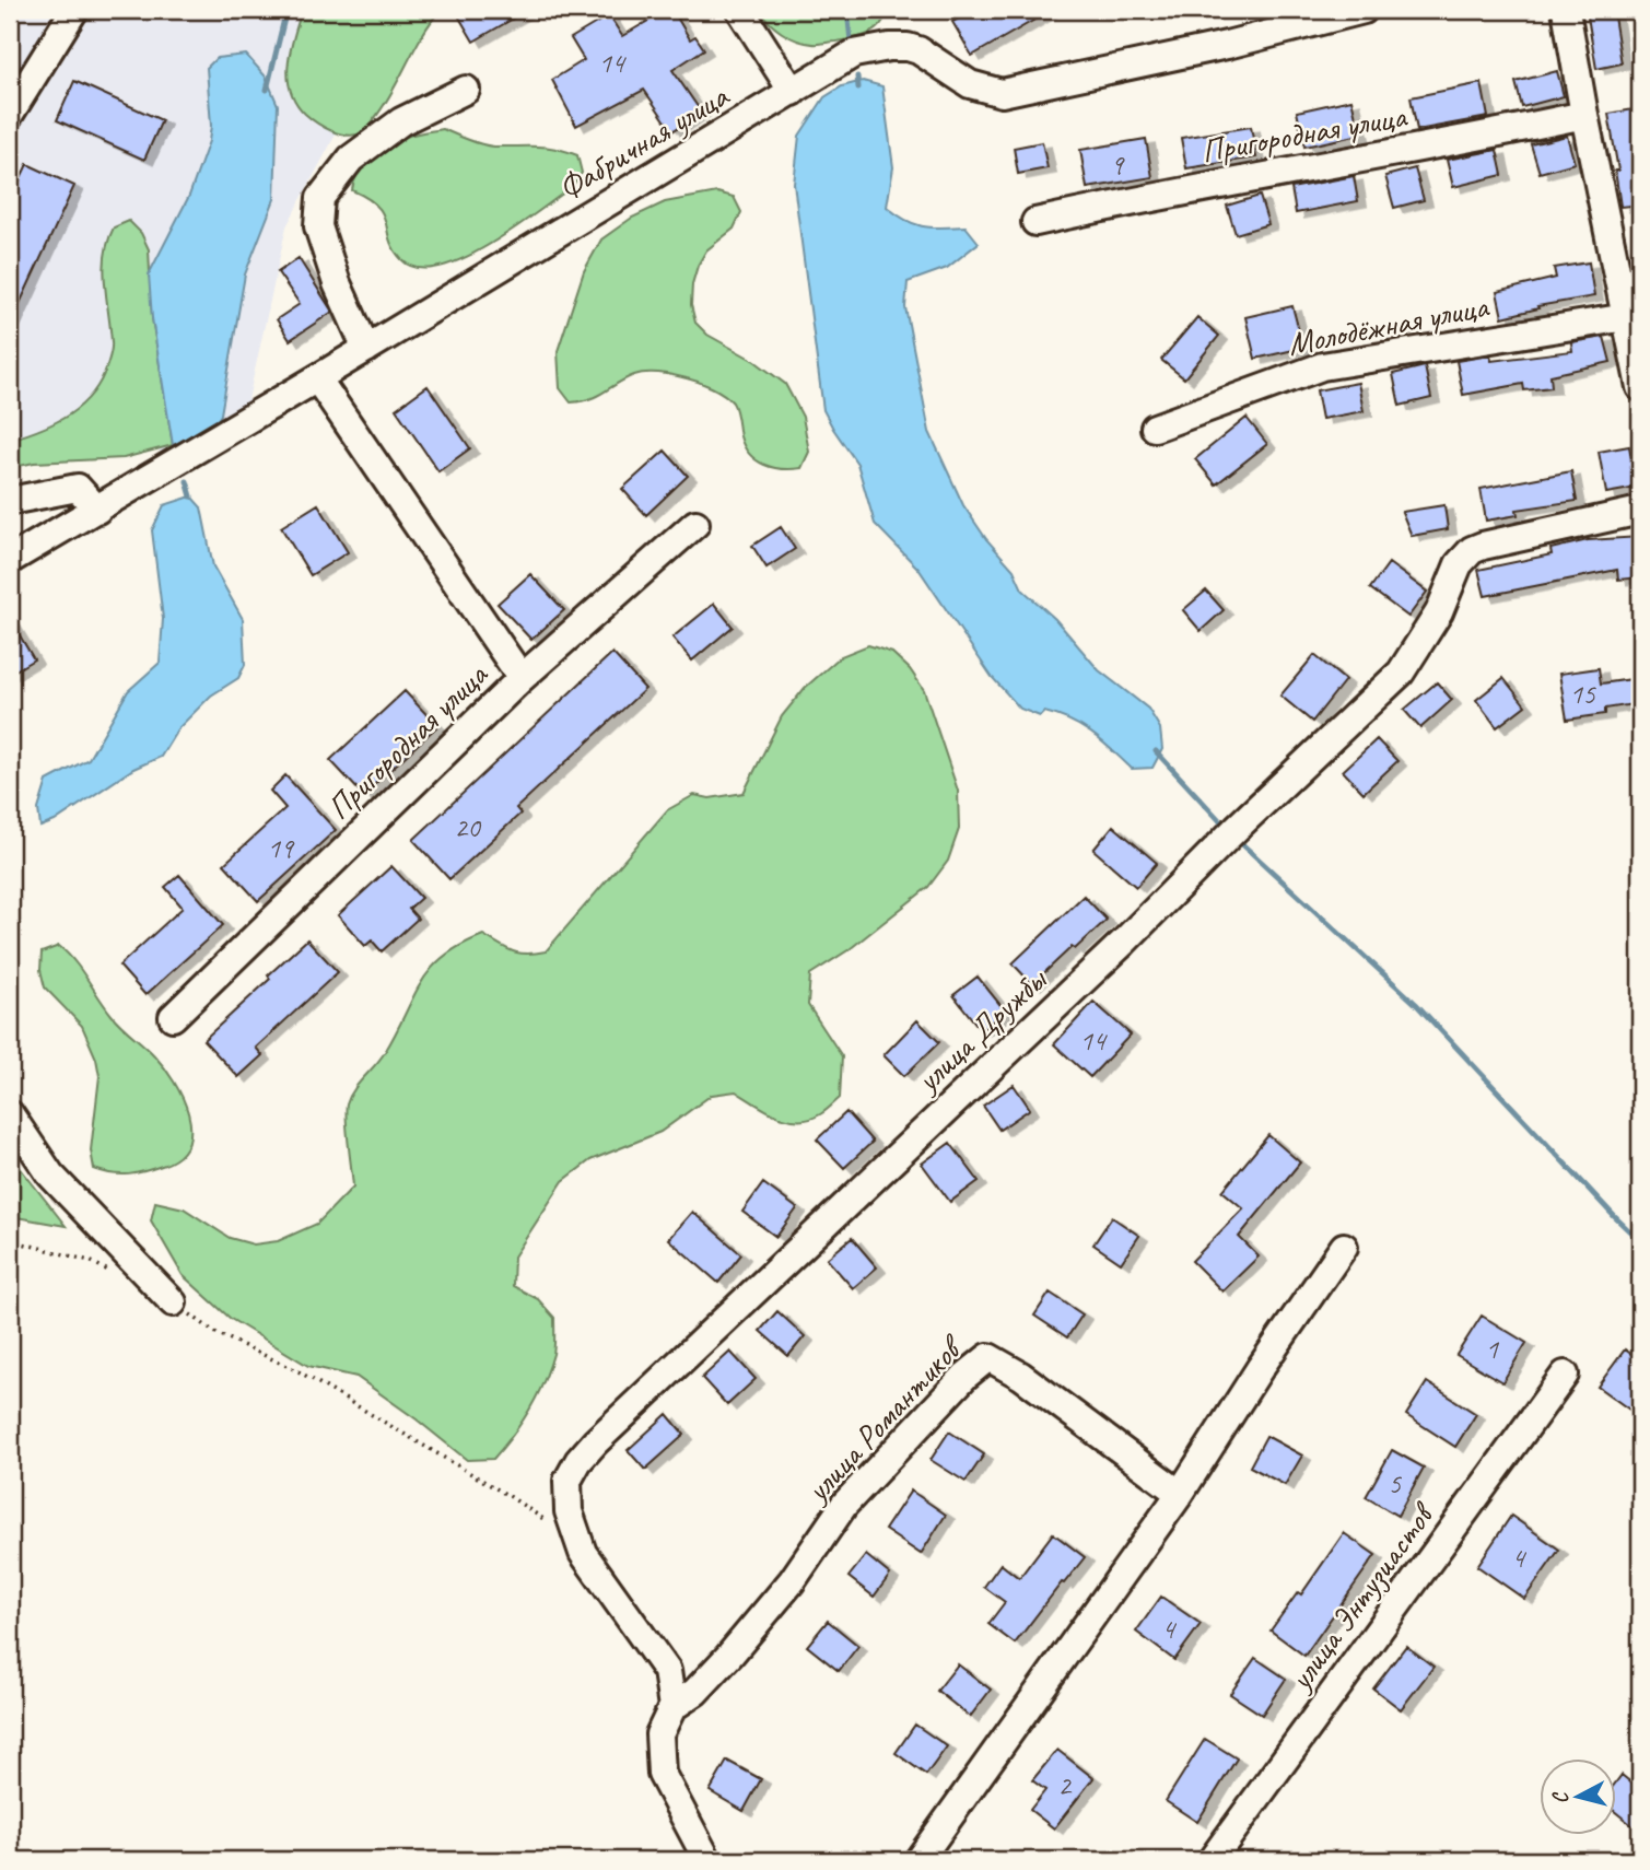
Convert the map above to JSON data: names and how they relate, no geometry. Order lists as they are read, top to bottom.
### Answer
{
  "streets": {
    "street": [
      "Пригородная улица",
      "Фабричная улица",
      "Молодёжная улица",
      "улица Дружбы",
      "улица Романтиков",
      "улица Энтузиастов"
    ]
  },
  "crossings": [
    ["улица Дружбы", "улица Романтиков"]
  ],
  "house_numbers": [
    "14",
    "9",
    "15",
    "20",
    "19",
    "14",
    "1",
    "5",
    "4",
    "4",
    "2"
  ],
  "north": "left"
}
